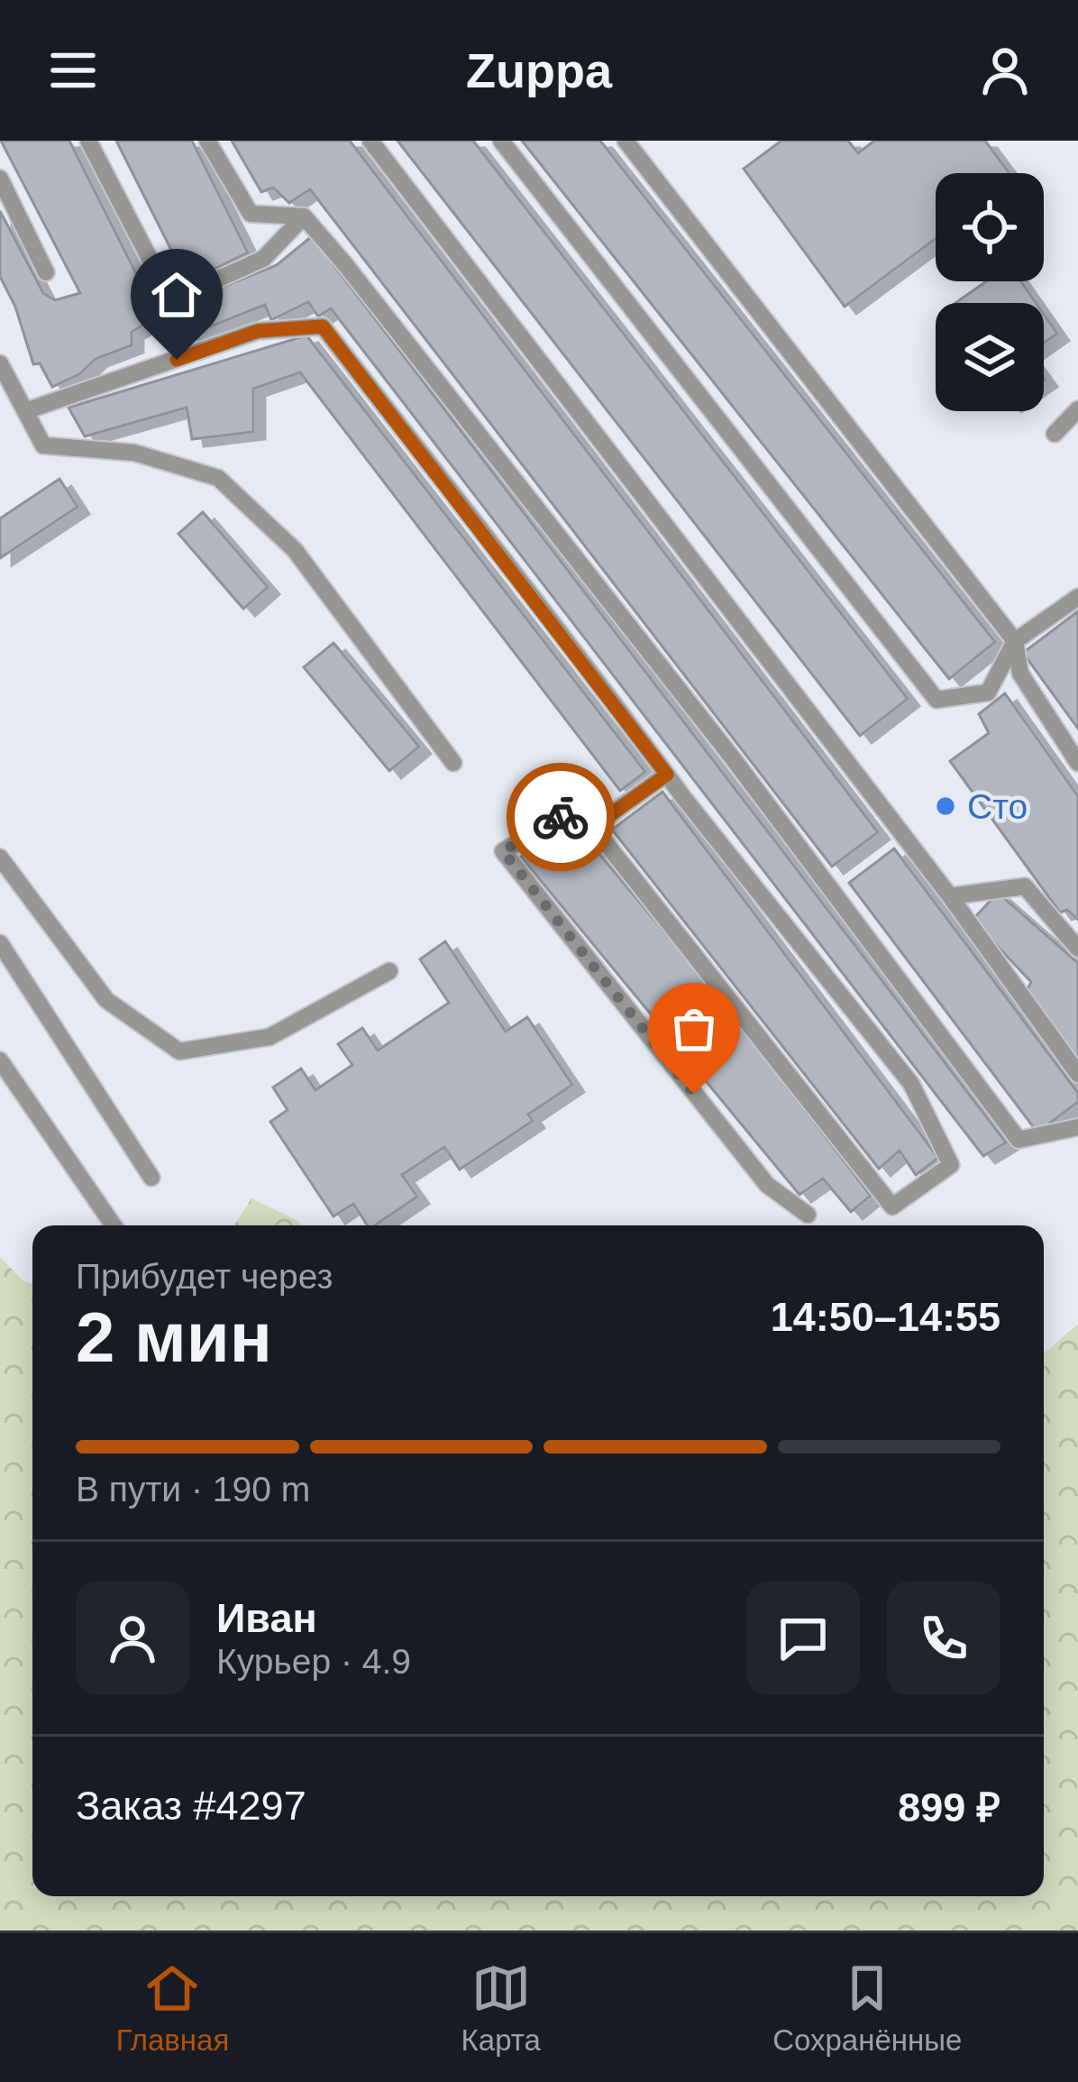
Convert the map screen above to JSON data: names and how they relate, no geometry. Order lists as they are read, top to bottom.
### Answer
{
  "places": ["Сто"],
  "page": {
    "header": "Zuppa",
    "heading": ["2 мин", "Прибудет через", "14:50–14:55"],
    "panel": [
      "Иван",
      "Курьер · 4.9",
      "Заказ #4297",
      "899 ₽"
    ],
    "bar": "В пути · 190 m",
    "tabs": ["Главная", "Карта", "Сохранённые"]
  }
}
